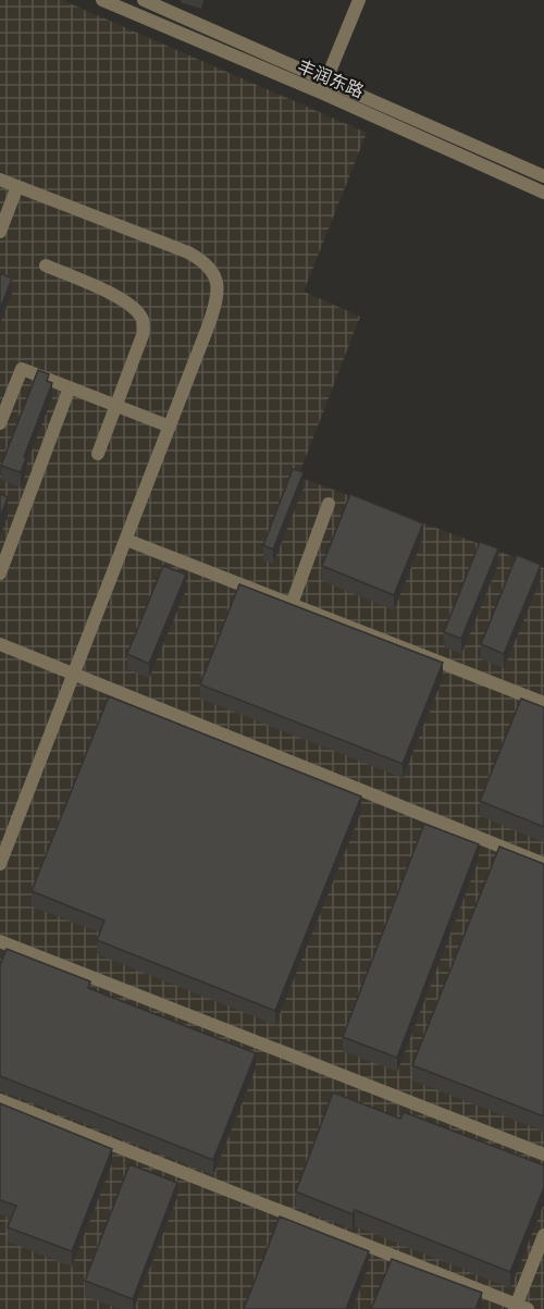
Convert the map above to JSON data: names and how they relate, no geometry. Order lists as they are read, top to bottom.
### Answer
{
  "streets": {
    "street": ["丰润东路"]
  }
}
